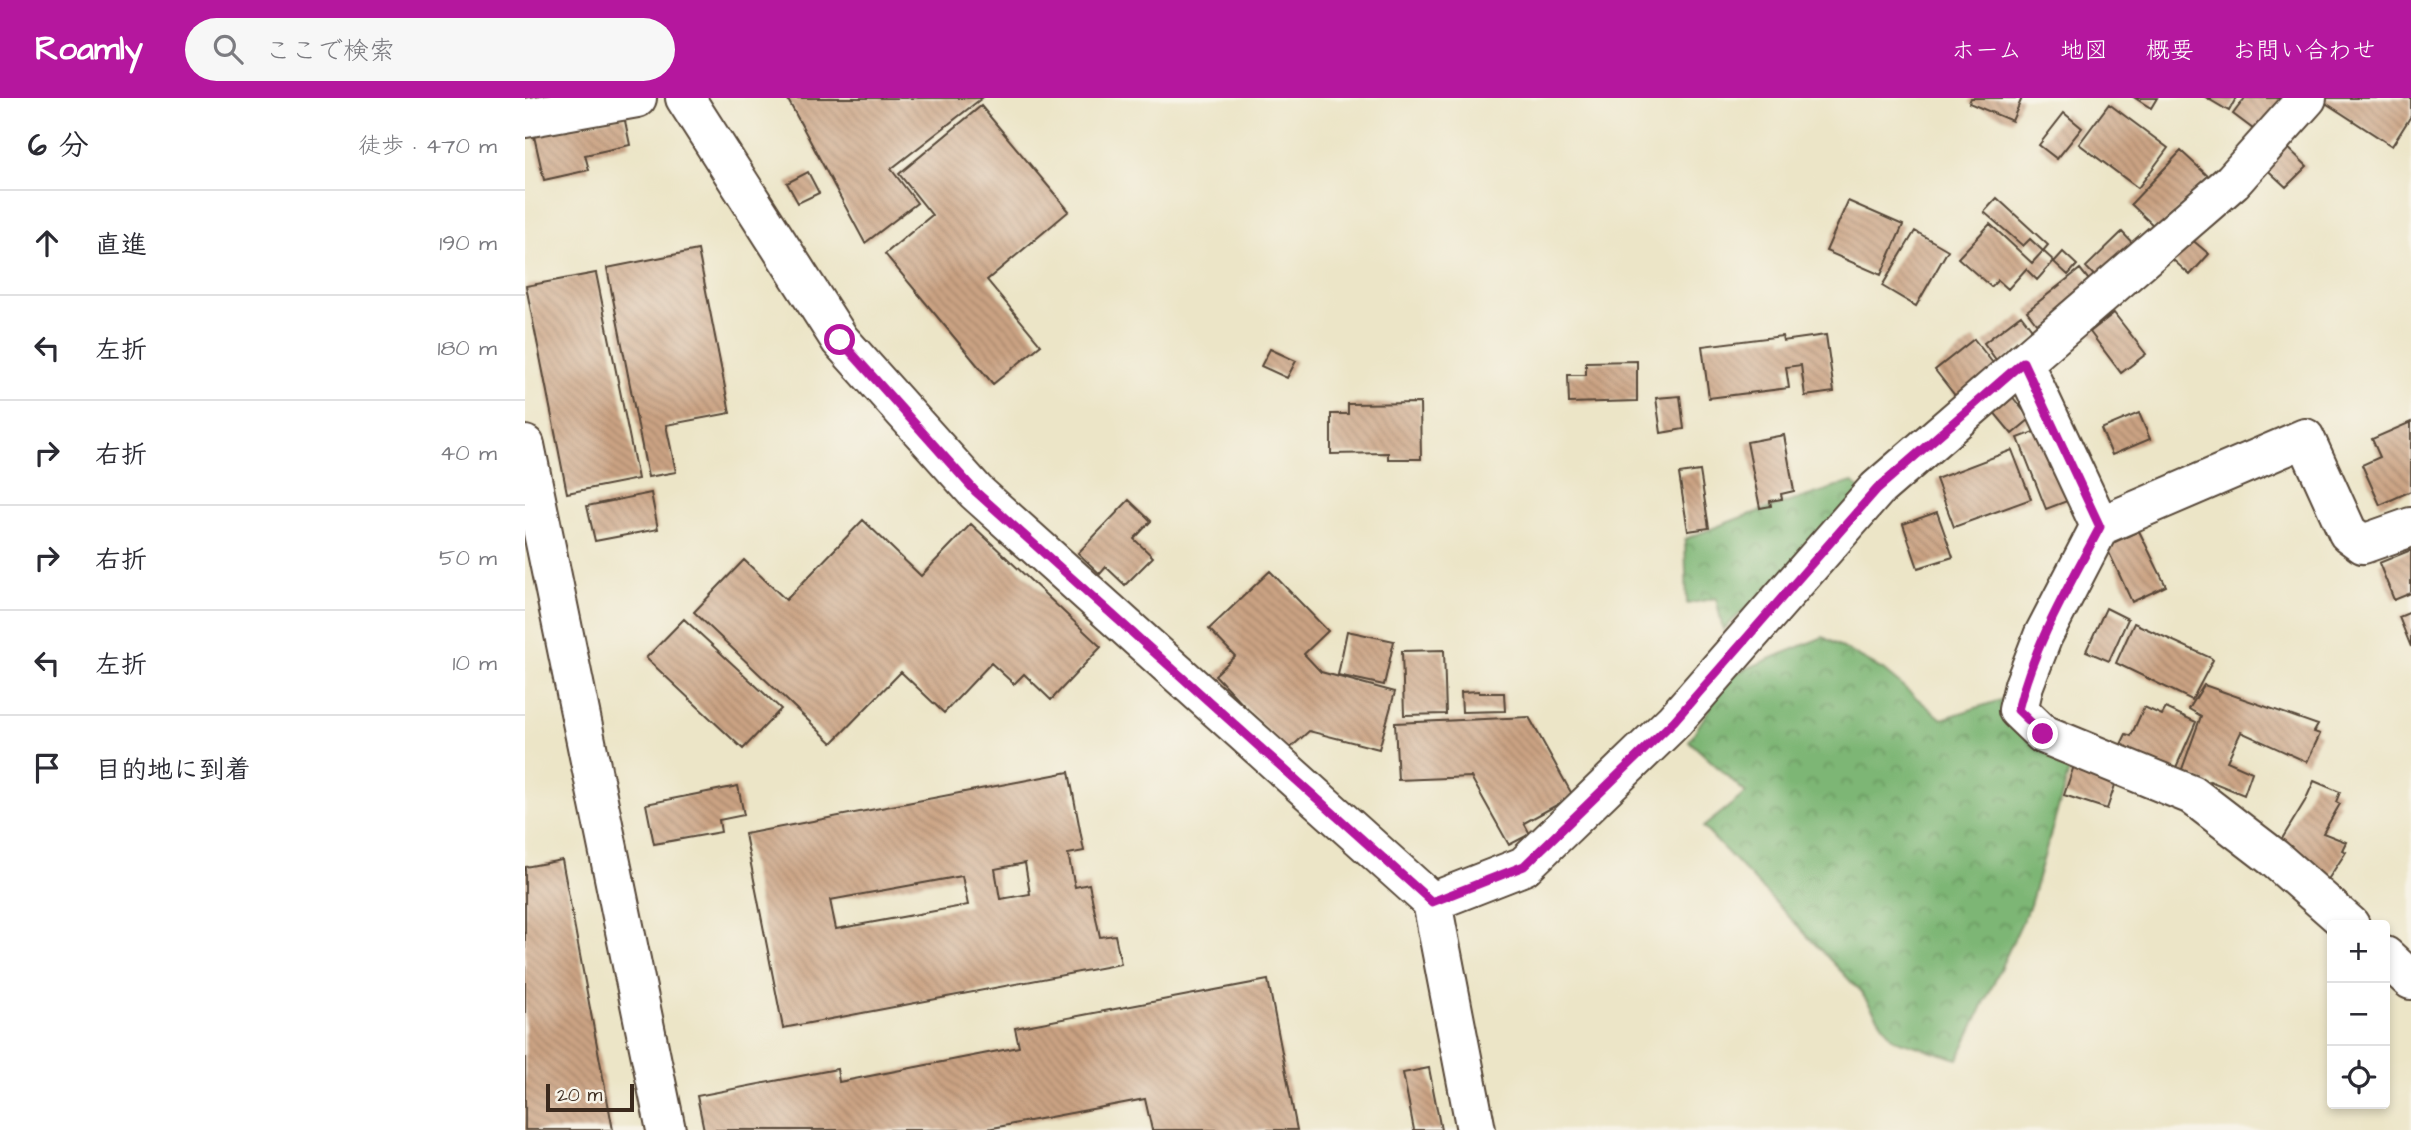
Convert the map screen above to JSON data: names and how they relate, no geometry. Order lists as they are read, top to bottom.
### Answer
{
  "scale_bar": "20 m",
  "page": {
    "header": "Roamly",
    "search": "ここで検索",
    "nav": [
      "ホーム",
      "地図",
      "概要",
      "お問い合わせ"
    ],
    "heading": ["6 分", "徒歩 · 470 m"],
    "list": [
      ["直進", "190 m"],
      ["左折", "180 m"],
      ["右折", "40 m"],
      ["右折", "50 m"],
      ["左折", "10 m"],
      "目的地に到着"
    ],
    "map_buttons": ["+", "−"],
    "scale": "20 m"
  }
}
